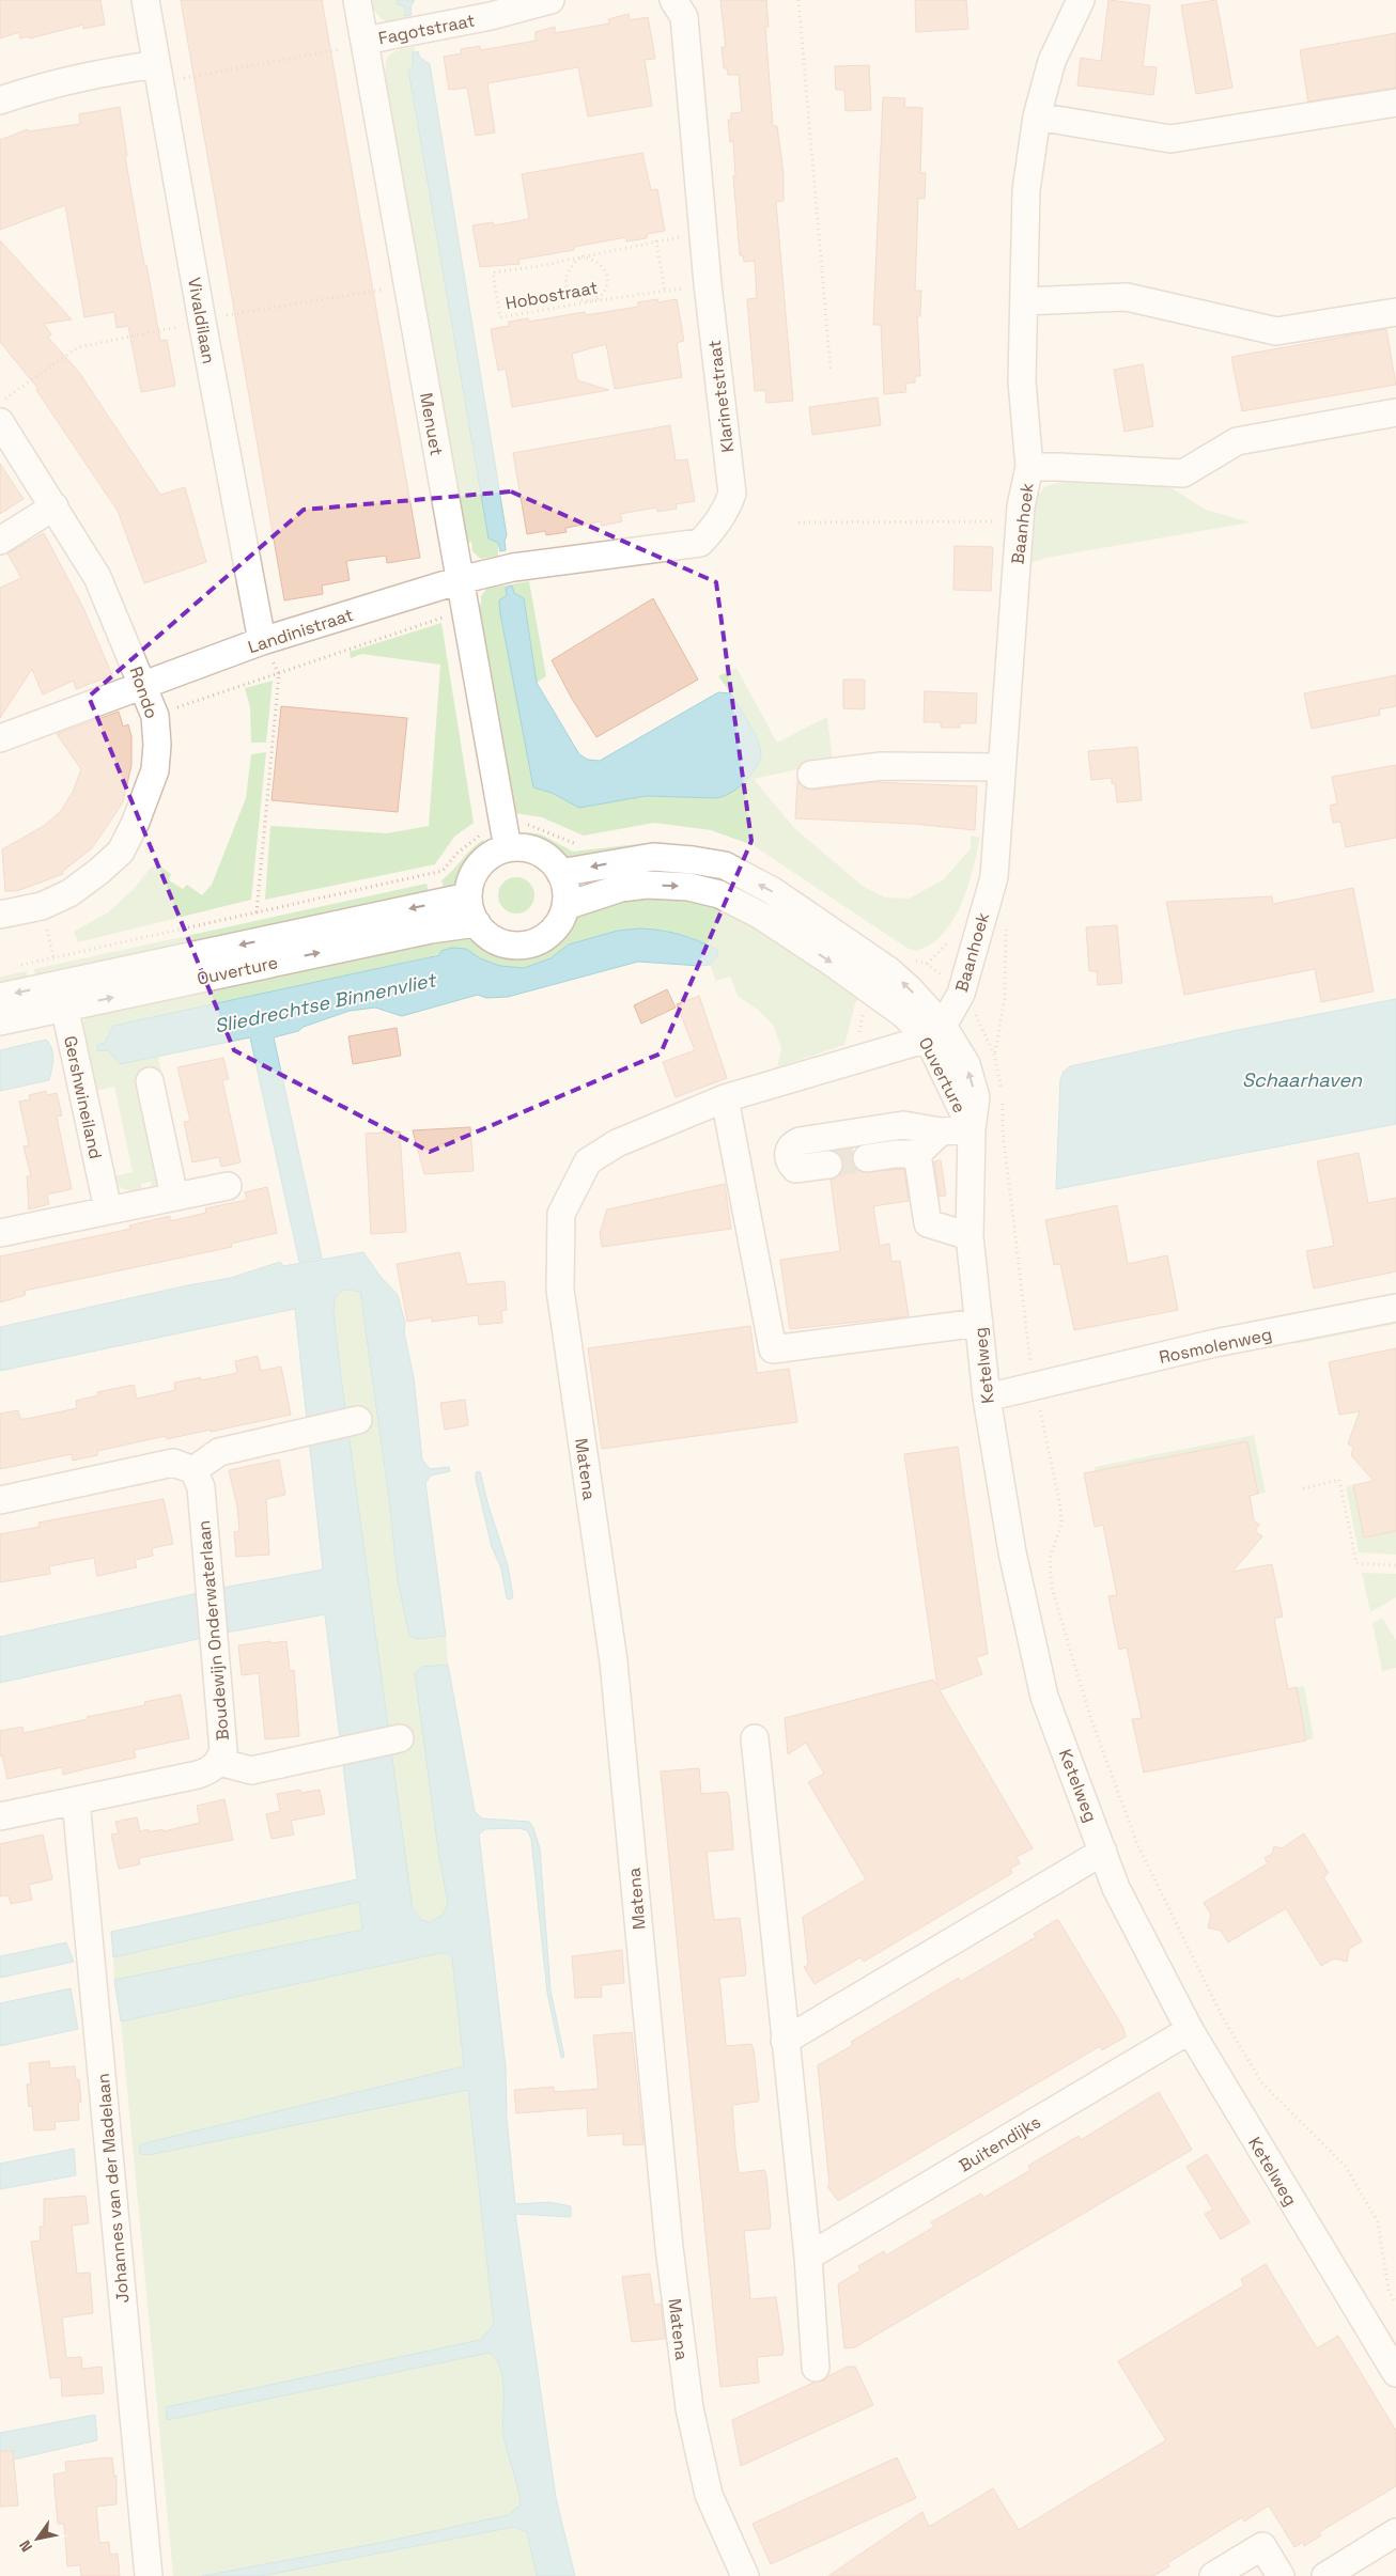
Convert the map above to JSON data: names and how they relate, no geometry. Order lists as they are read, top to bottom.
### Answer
{
  "streets": {
    "street": [
      "Fagotstraat",
      "Vivaldilaan",
      "Klarinetstraat",
      "Menuet",
      "Baanhoek",
      "Landinistraat",
      "Rondo",
      "Ouverture",
      "Gershwineiland",
      "Rosmolenweg",
      "Ketelweg",
      "Matena",
      "Boudewijn Onderwaterlaan",
      "Buitendijks",
      "Johannes van der Madelaan"
    ],
    "path": ["Hobostraat"]
  },
  "crossings": [
    ["Fagotstraat", "Menuet"],
    ["Hobostraat", "Klarinetstraat"],
    ["Vivaldilaan", "Landinistraat"],
    ["Klarinetstraat", "Menuet"],
    ["Klarinetstraat", "Landinistraat"],
    ["Menuet", "Landinistraat"],
    ["Menuet", "Ouverture"],
    ["Baanhoek", "Ouverture"],
    ["Landinistraat", "Rondo"],
    ["Ouverture", "Gershwineiland"],
    ["Ouverture", "Ketelweg"],
    ["Rosmolenweg", "Ketelweg"],
    ["Ketelweg", "Buitendijks"],
    ["Boudewijn Onderwaterlaan", "Johannes van der Madelaan"]
  ],
  "water": ["Sliedrechtse Binnenvliet", "Schaarhaven"],
  "north": "bottom left"
}
